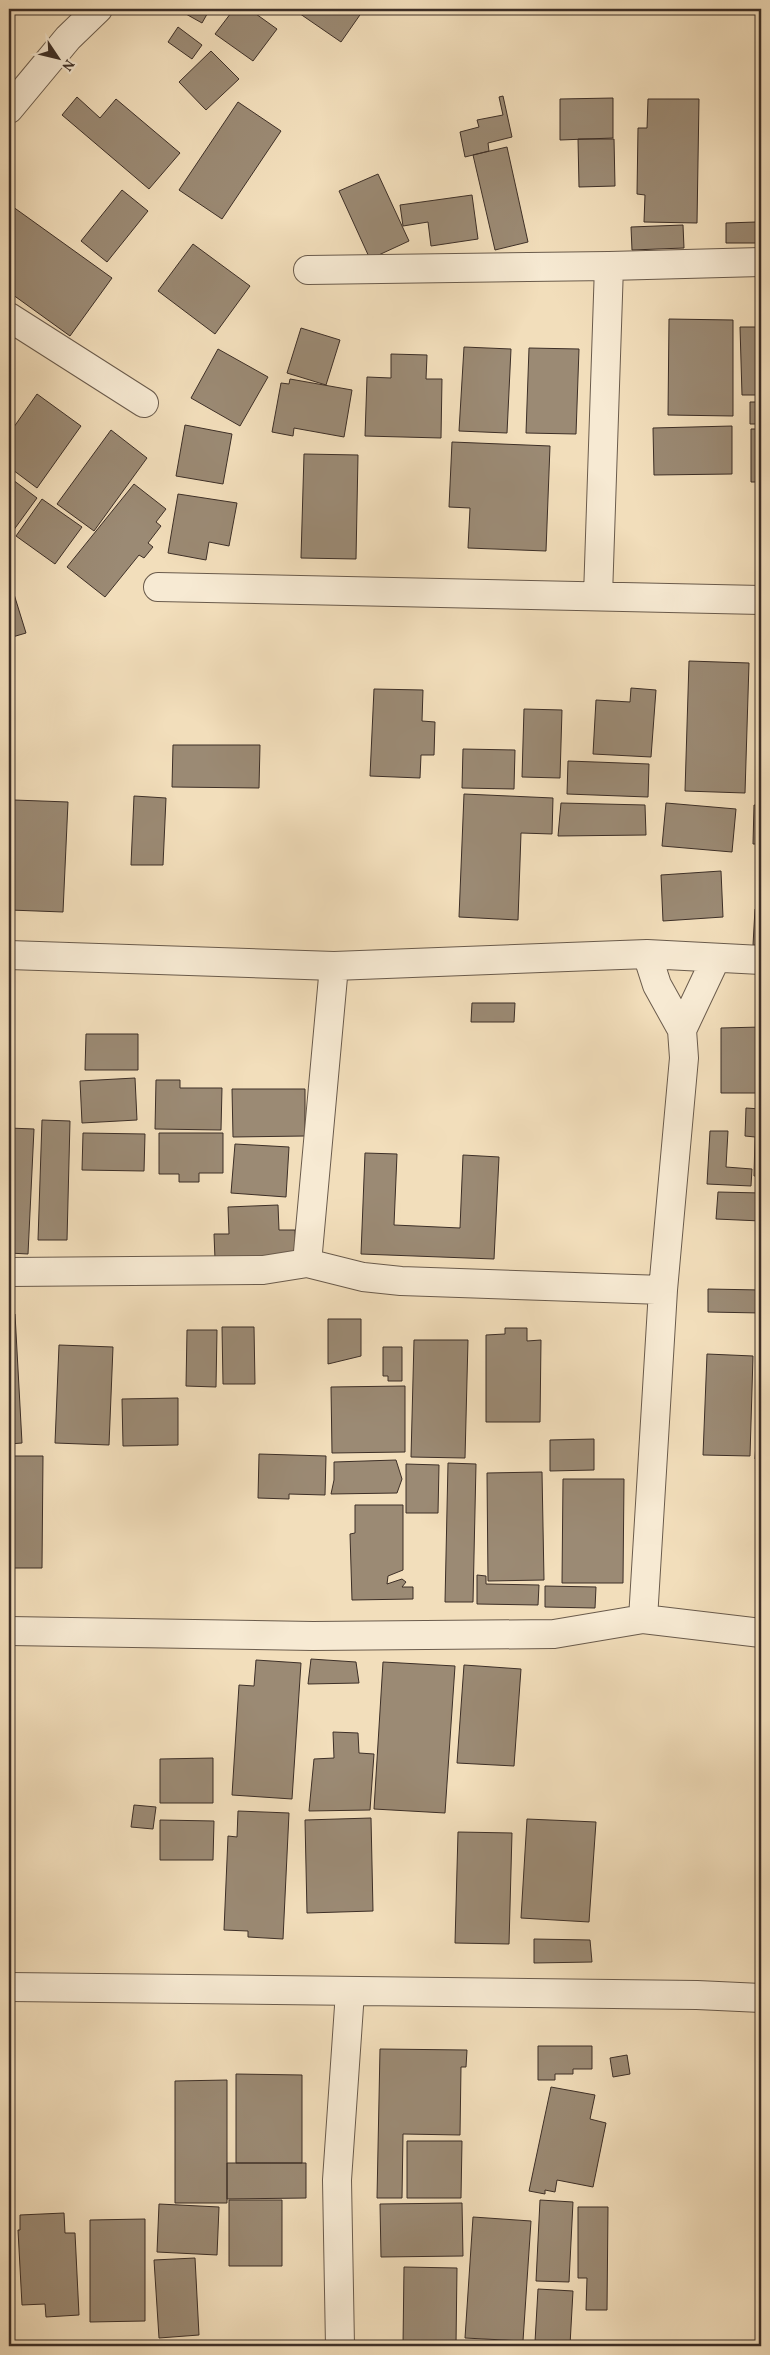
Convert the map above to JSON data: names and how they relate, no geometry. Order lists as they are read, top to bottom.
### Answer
{
  "north": "bottom right"
}
